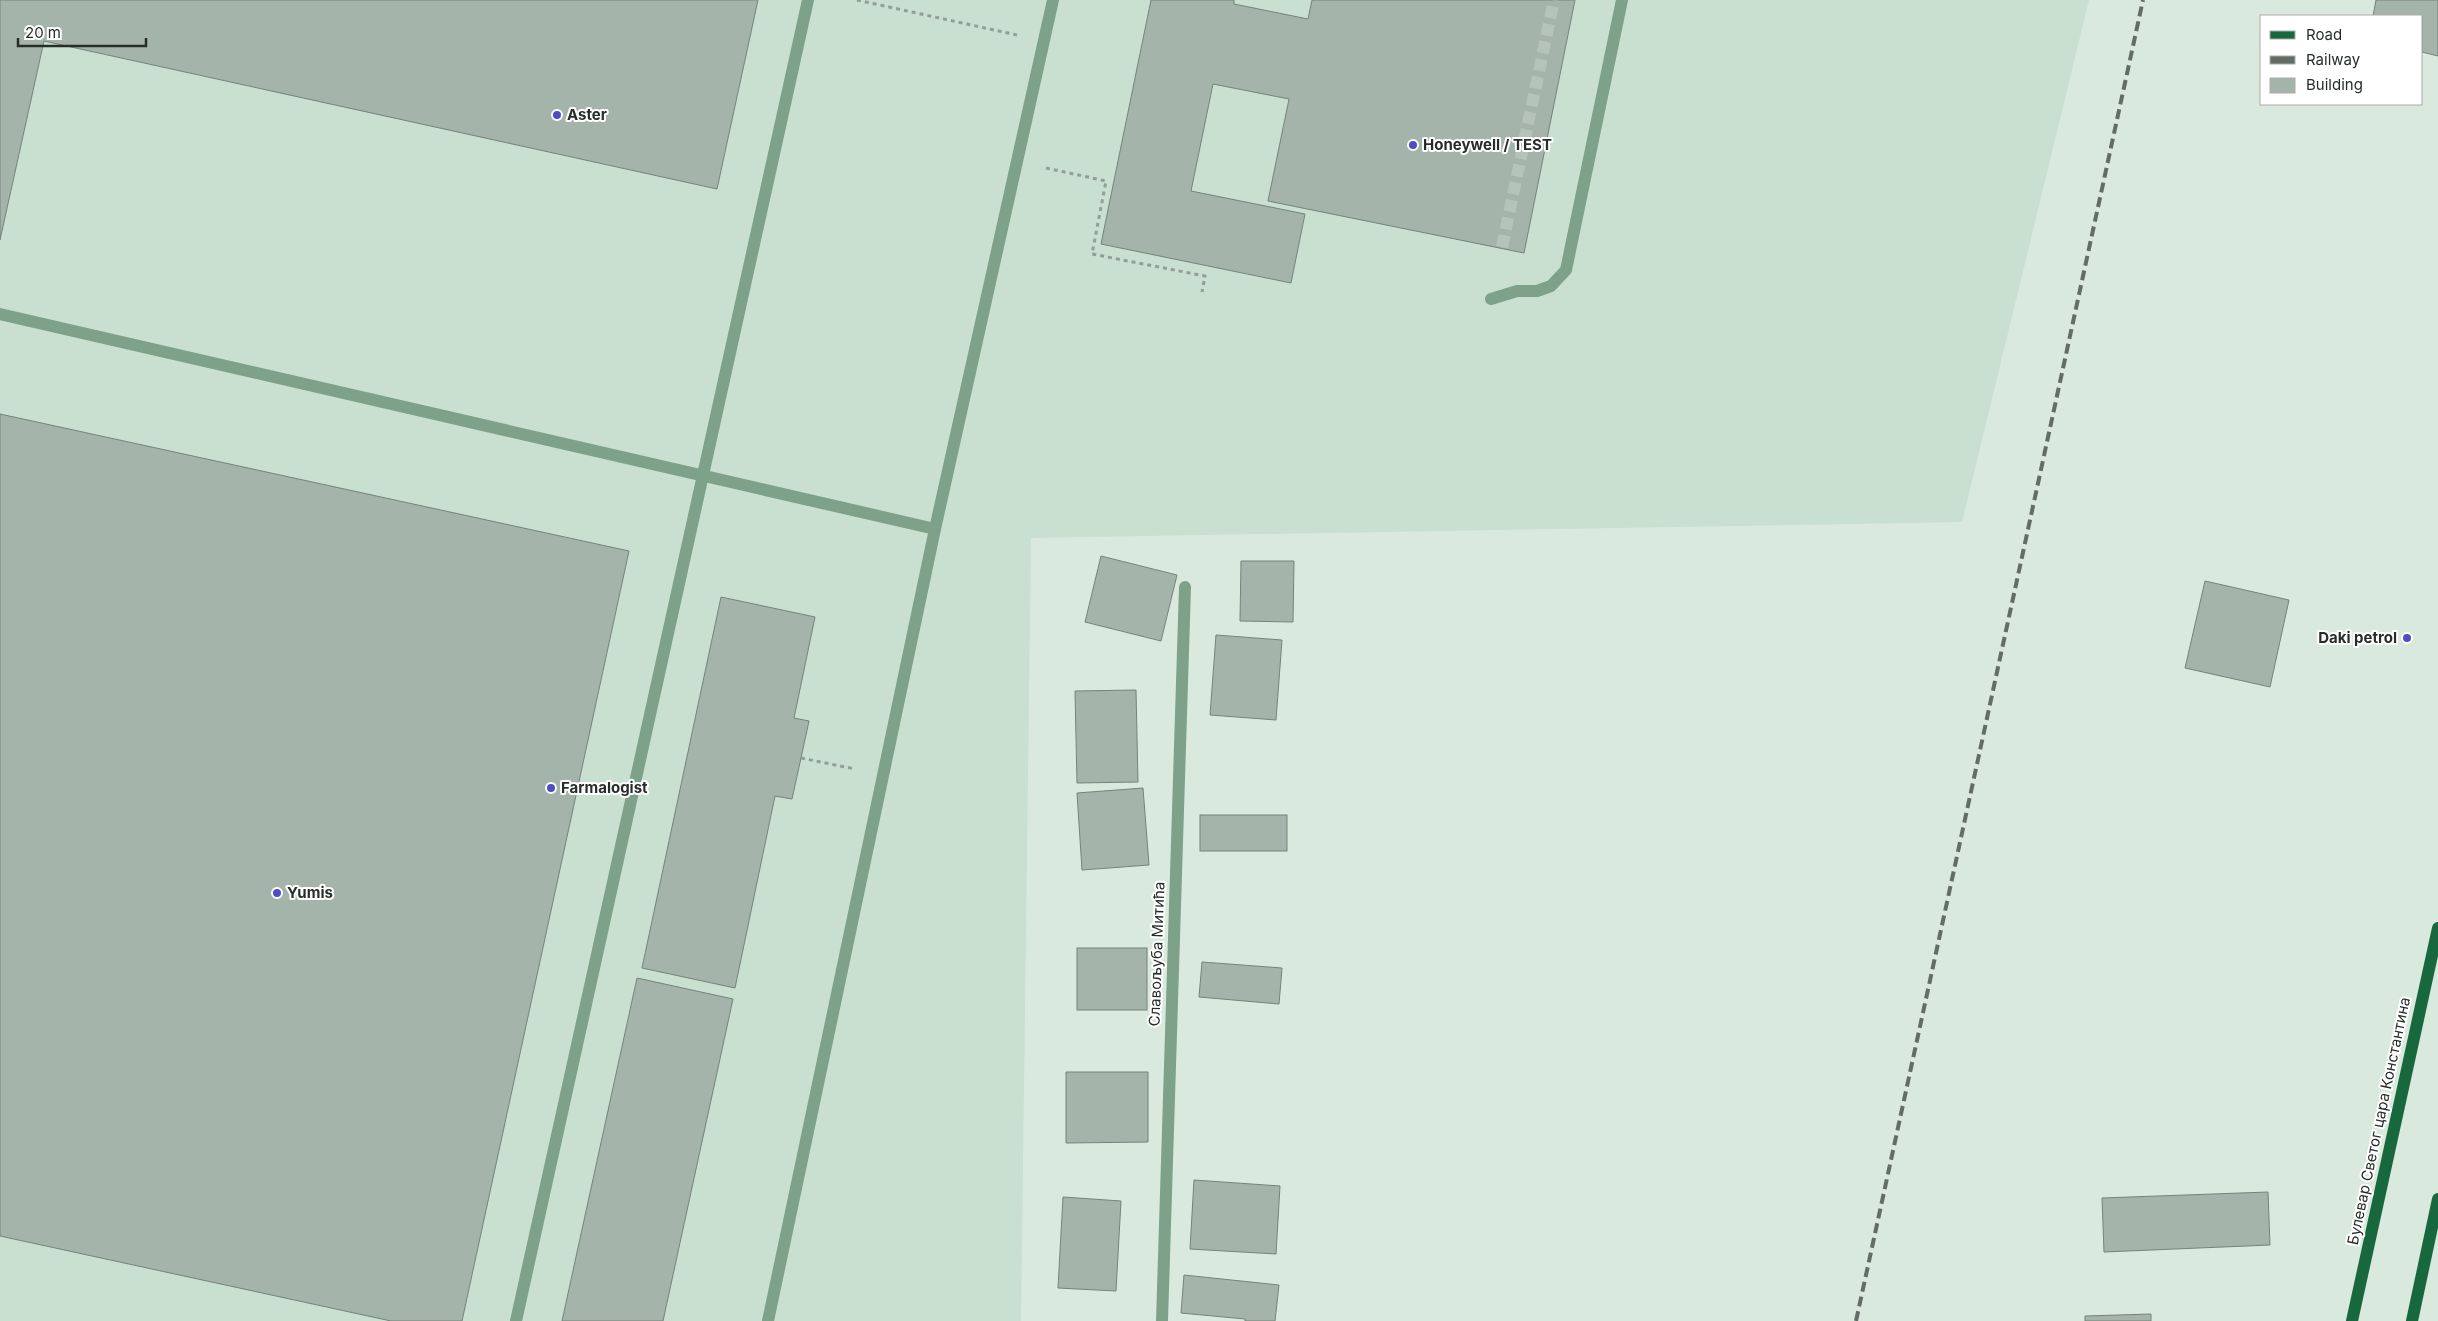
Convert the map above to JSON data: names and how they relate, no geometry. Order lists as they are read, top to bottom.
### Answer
{
  "streets": {
    "main road": ["Булевар Светог цара Константина"],
    "street": ["Славољуба Митића"]
  },
  "places": [
    "Aster",
    "Honeywell / TEST",
    "Daki petrol",
    "Farmalogist",
    "Yumis"
  ],
  "legend": ["Road", "Railway", "Building"],
  "scale_bar": "20 m"
}
